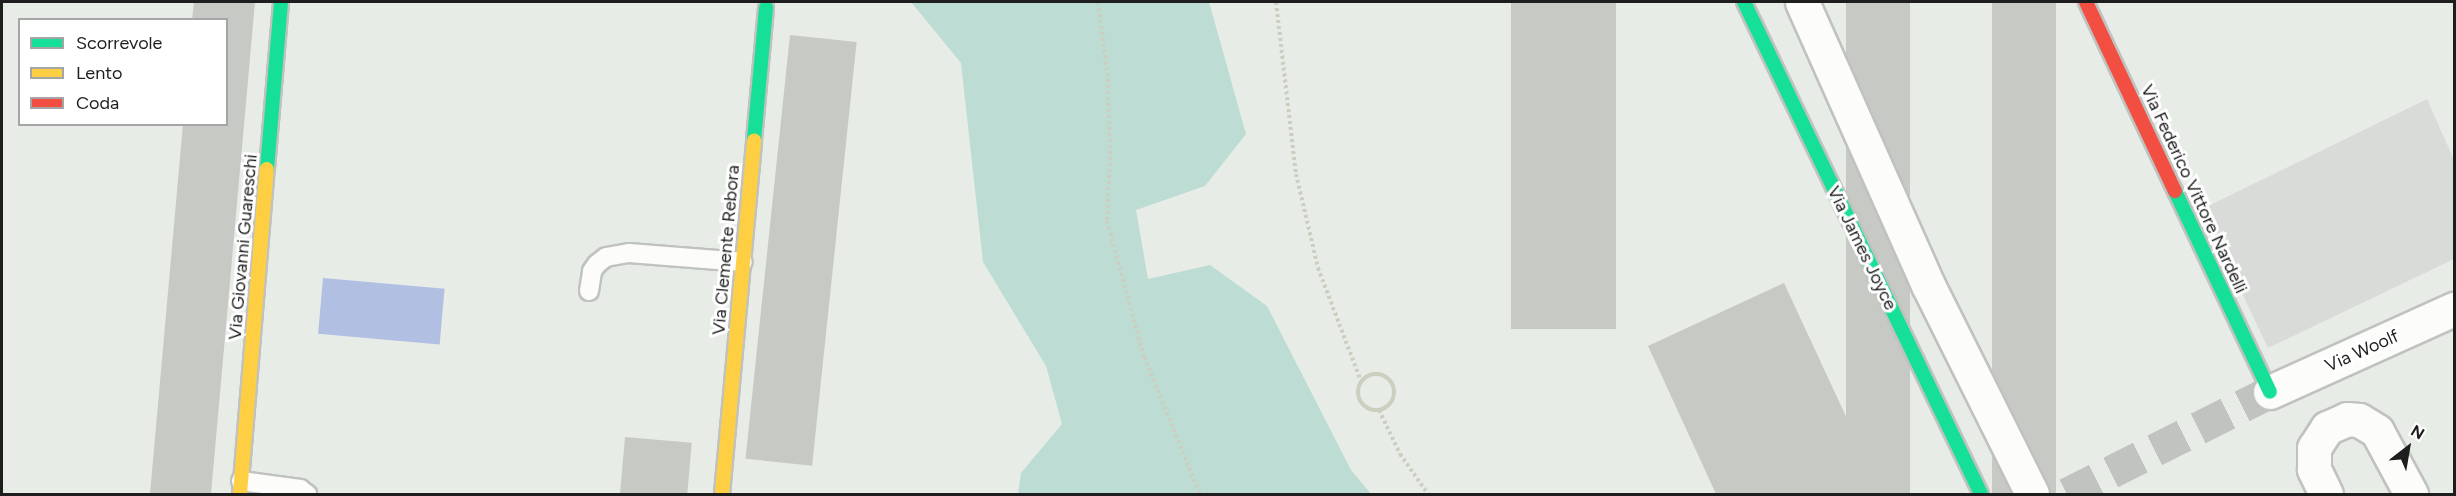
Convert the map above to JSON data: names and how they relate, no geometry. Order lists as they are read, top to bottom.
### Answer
{
  "streets": {
    "street": [
      "Via Federico Vittore Nardelli",
      "Via Giovanni Guareschi",
      "Via James Joyce",
      "Via Clemente Rebora",
      "Via Woolf"
    ]
  },
  "crossings": [
    ["Via Federico Vittore Nardelli", "Via Woolf"]
  ],
  "legend": ["Scorrevole", "Lento", "Coda"],
  "north": "top right"
}
